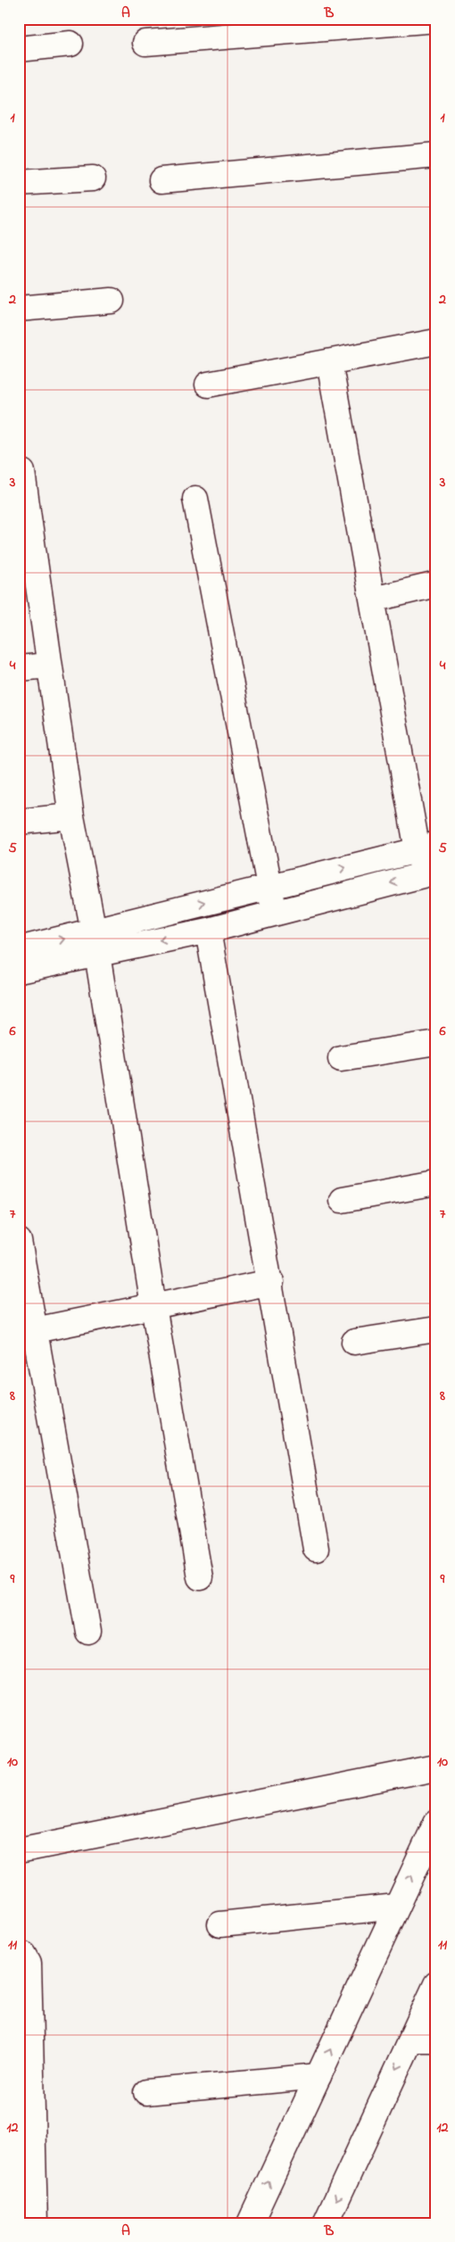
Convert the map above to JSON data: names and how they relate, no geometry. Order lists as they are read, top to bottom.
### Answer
{
  "grid": {
    "columns": ["A", "B"],
    "rows": [
      "1",
      "2",
      "3",
      "4",
      "5",
      "6",
      "7",
      "8",
      "9",
      "10",
      "11",
      "12"
    ]
  }
}
